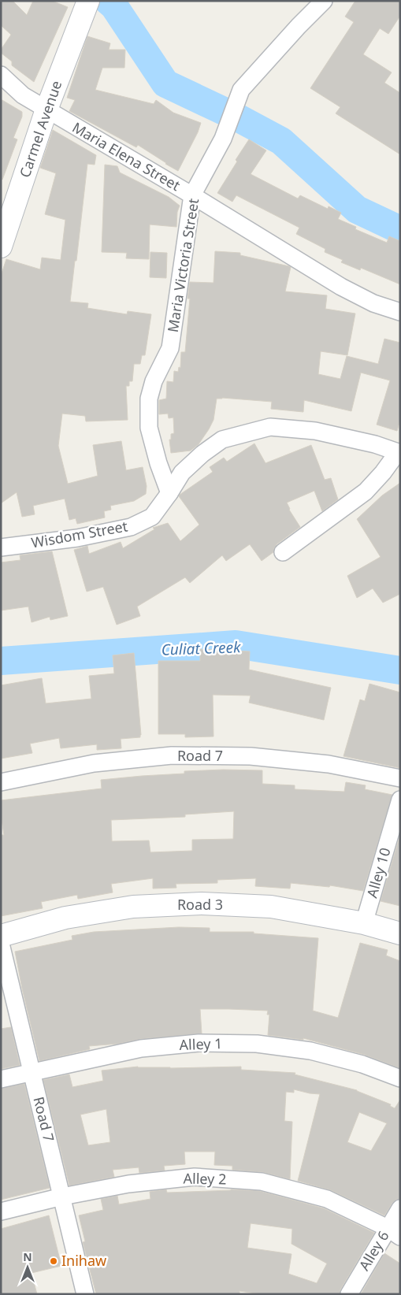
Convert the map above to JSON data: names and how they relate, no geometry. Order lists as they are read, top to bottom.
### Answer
{
  "streets": {
    "street": [
      "Carmel Avenue",
      "Maria Elena Street",
      "Maria Victoria Street",
      "Wisdom Street",
      "Road 7",
      "Alley 10",
      "Road 3",
      "Alley 1",
      "Alley 2",
      "Alley 6"
    ]
  },
  "crossings": [
    ["Carmel Avenue", "Maria Elena Street"],
    ["Maria Elena Street", "Maria Victoria Street"],
    ["Maria Victoria Street", "Wisdom Street"],
    ["Road 7", "Alley 1"],
    ["Road 7", "Alley 2"],
    ["Alley 10", "Road 3"],
    ["Alley 2", "Alley 6"]
  ],
  "water": ["Culiat Creek"],
  "places": ["Inihaw"],
  "north": "top"
}
